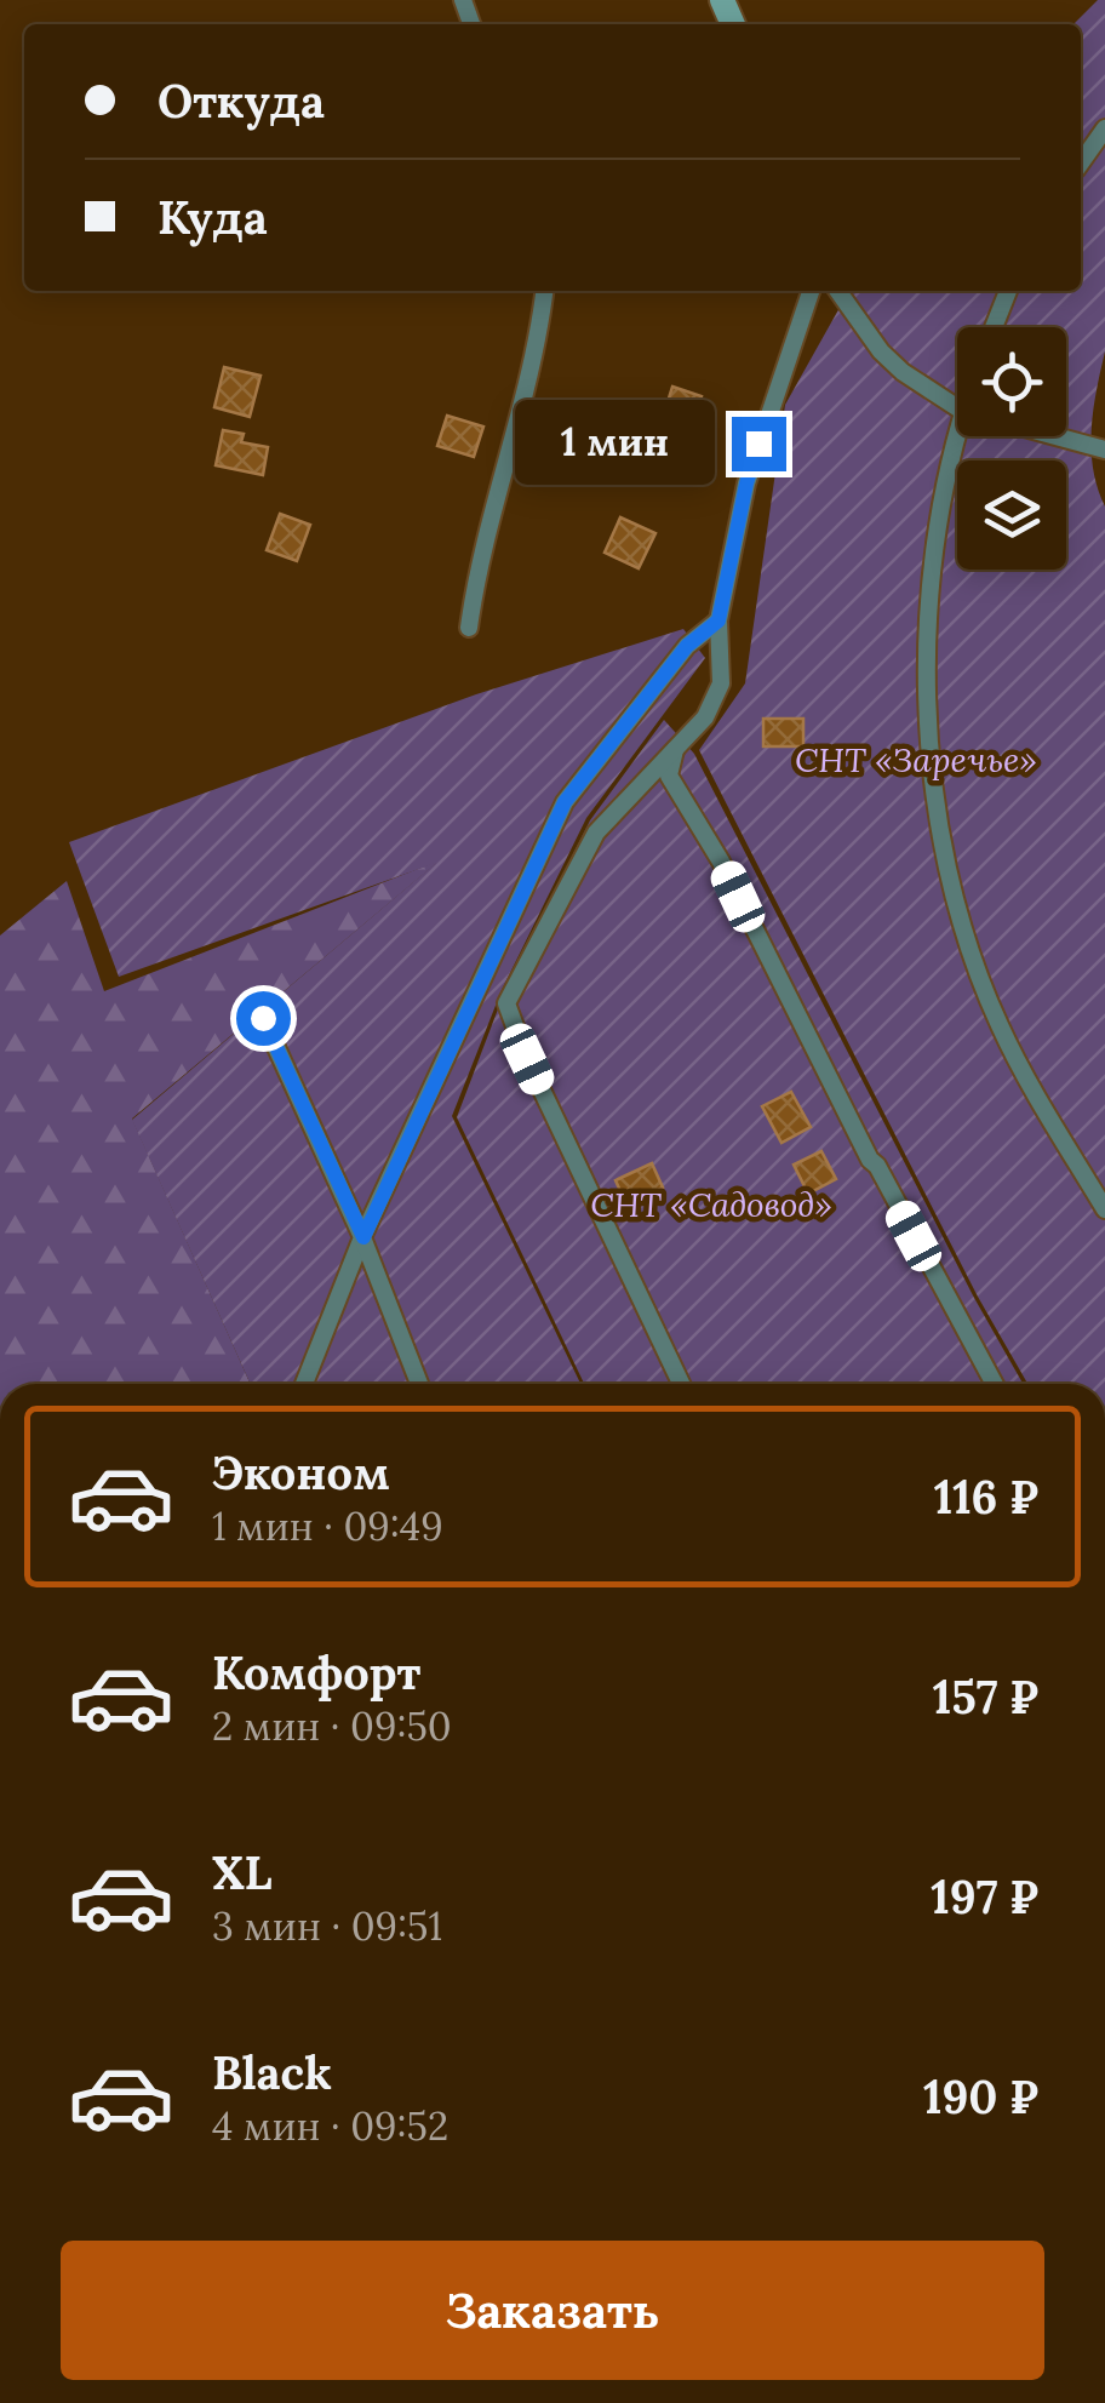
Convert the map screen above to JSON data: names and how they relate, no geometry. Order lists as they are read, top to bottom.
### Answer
{
  "parks": ["СНТ «Заречье»", "СНТ «Садовод»"],
  "page": {
    "banner": ["Откуда", "Куда"],
    "bubble": "1 мин",
    "list": [
      {
        "name": "Эконом",
        "note": "1 мин · 09:49",
        "value": "116 ₽"
      },
      {
        "name": "Комфорт",
        "note": "2 мин · 09:50",
        "value": "157 ₽"
      },
      {
        "name": "XL",
        "note": "3 мин · 09:51",
        "value": "197 ₽"
      },
      {
        "name": "Black",
        "note": "4 мин · 09:52",
        "value": "190 ₽"
      }
    ],
    "buttons": "Заказать"
  }
}
